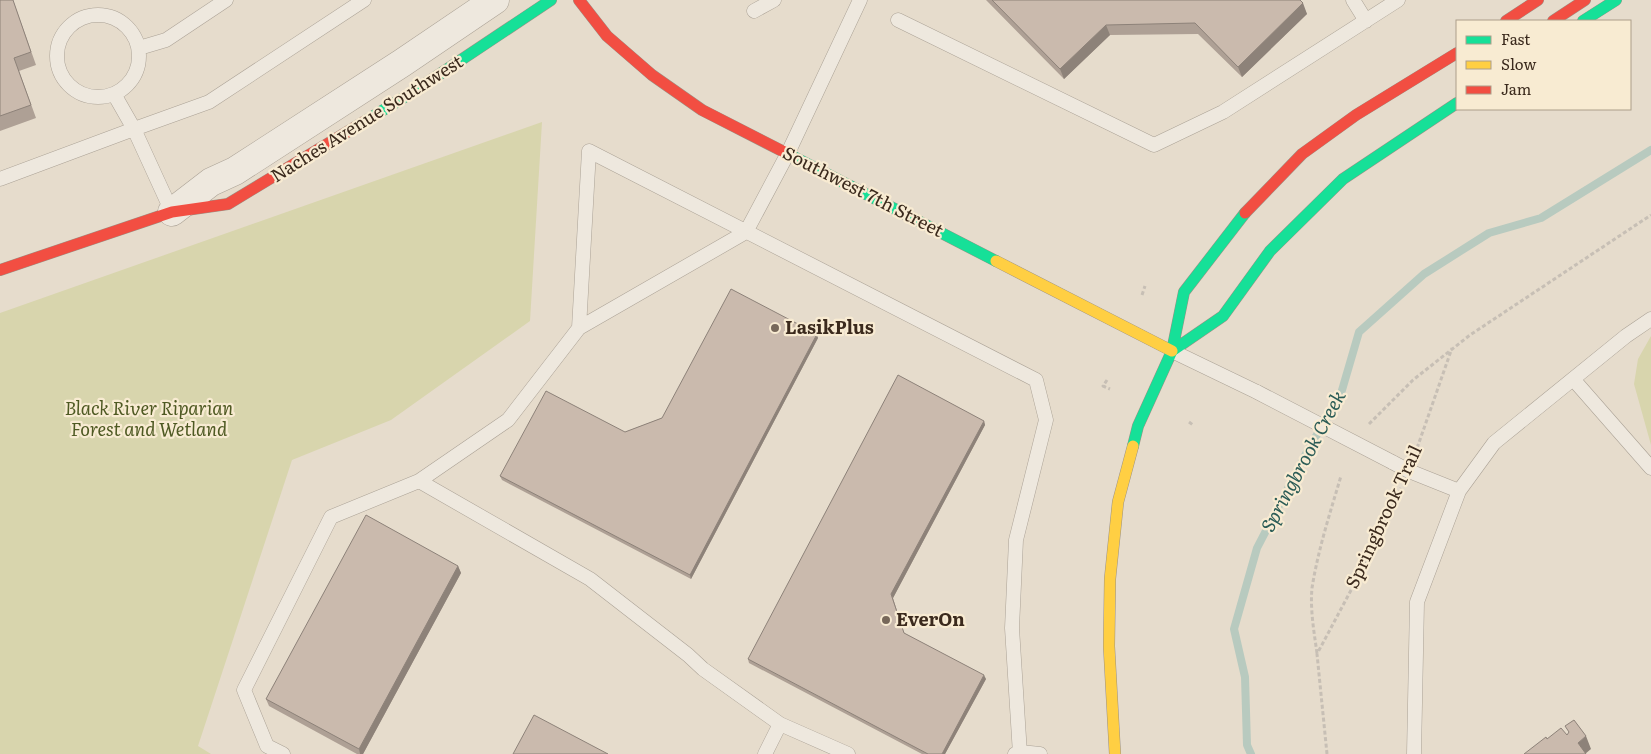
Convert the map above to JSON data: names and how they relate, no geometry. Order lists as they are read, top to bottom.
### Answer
{
  "streets": {
    "street": ["Naches Avenue Southwest", "Southwest 7th Street"],
    "path": ["Springbrook Trail"]
  },
  "water": ["Springbrook Creek"],
  "parks": ["Black River Riparian Forest and Wetland"],
  "places": ["LasikPlus", "EverOn"],
  "legend": ["Fast", "Slow", "Jam"]
}
